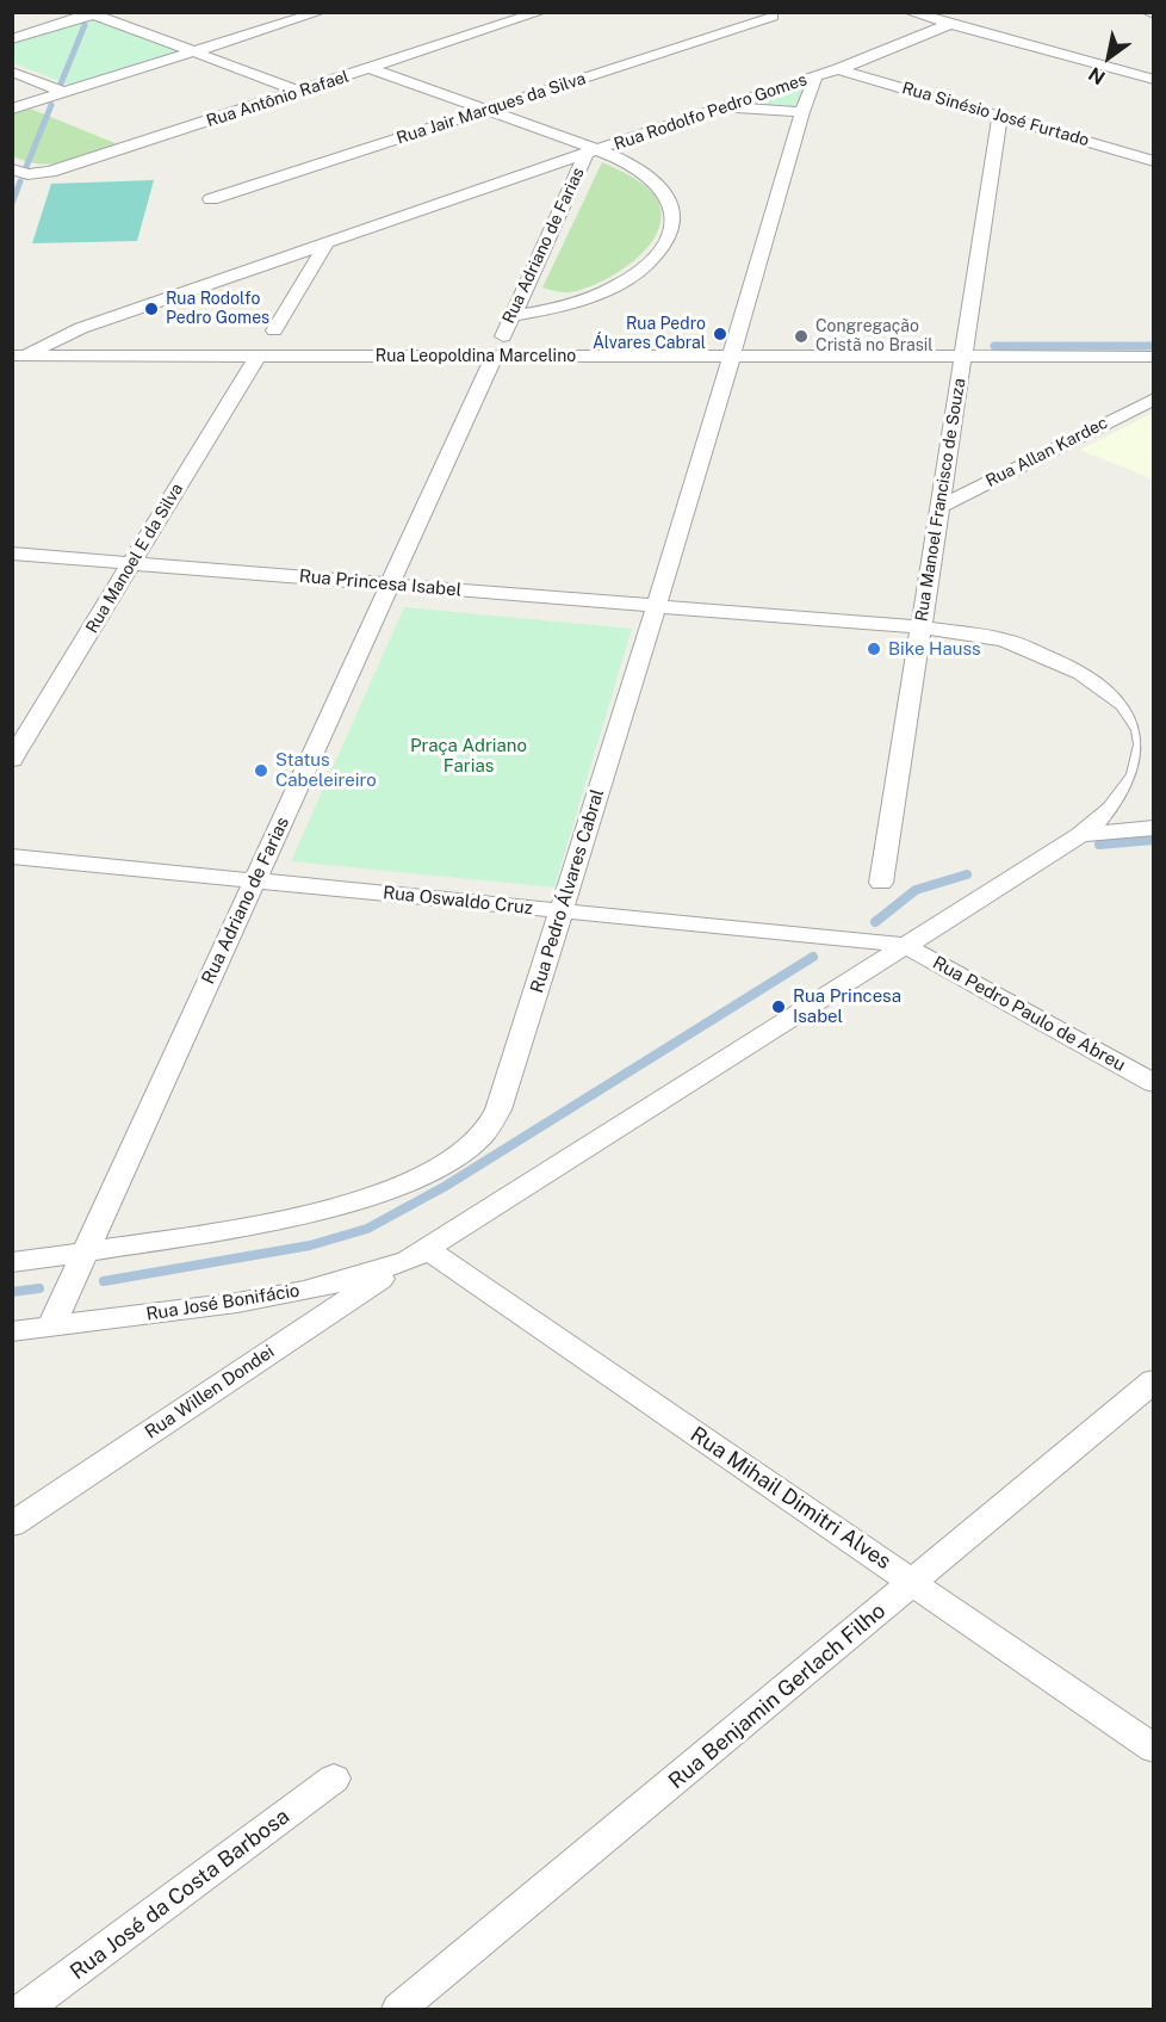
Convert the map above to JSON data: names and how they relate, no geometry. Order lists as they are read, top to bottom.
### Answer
{
  "streets": {
    "street": [
      "Rua Antônio Rafael",
      "Rua Jair Marques da Silva",
      "Rua Rodolfo Pedro Gomes",
      "Rua Sinésio José Furtado",
      "Rua Adriano de Farias",
      "Rua Leopoldina Marcelino",
      "Rua Allan Kardec",
      "Rua Manoel Francisco de Souza",
      "Rua Manoel E da Silva",
      "Rua Princesa Isabel",
      "Rua Pedro Álvares Cabral",
      "Rua Oswaldo Cruz",
      "Rua Pedro Paulo de Abreu",
      "Rua José Bonifácio",
      "Rua Willen Dondei",
      "Rua Mihail Dimitri Alves",
      "Rua Benjamin Gerlach Filho",
      "Rua José da Costa Barbosa"
    ]
  },
  "crossings": [
    ["Rua Rodolfo Pedro Gomes", "Rua Sinésio José Furtado"],
    ["Rua Rodolfo Pedro Gomes", "Rua Adriano de Farias"],
    ["Rua Rodolfo Pedro Gomes", "Rua Leopoldina Marcelino"],
    ["Rua Rodolfo Pedro Gomes", "Rua Pedro Álvares Cabral"],
    ["Rua Sinésio José Furtado", "Rua Manoel Francisco de Souza"],
    ["Rua Adriano de Farias", "Rua Leopoldina Marcelino"],
    ["Rua Adriano de Farias", "Rua Princesa Isabel"],
    ["Rua Adriano de Farias", "Rua Pedro Álvares Cabral"],
    ["Rua Adriano de Farias", "Rua Oswaldo Cruz"],
    ["Rua Adriano de Farias", "Rua José Bonifácio"],
    ["Rua Leopoldina Marcelino", "Rua Manoel Francisco de Souza"],
    ["Rua Leopoldina Marcelino", "Rua Manoel E da Silva"],
    ["Rua Leopoldina Marcelino", "Rua Pedro Álvares Cabral"],
    ["Rua Allan Kardec", "Rua Manoel Francisco de Souza"],
    ["Rua Manoel Francisco de Souza", "Rua Princesa Isabel"],
    ["Rua Manoel E da Silva", "Rua Princesa Isabel"],
    ["Rua Princesa Isabel", "Rua Pedro Álvares Cabral"],
    ["Rua Princesa Isabel", "Rua Oswaldo Cruz"],
    ["Rua Princesa Isabel", "Rua Pedro Paulo de Abreu"],
    ["Rua Princesa Isabel", "Rua José Bonifácio"],
    ["Rua Princesa Isabel", "Rua Willen Dondei"],
    ["Rua Princesa Isabel", "Rua Mihail Dimitri Alves"],
    ["Rua Pedro Álvares Cabral", "Rua Oswaldo Cruz"],
    ["Rua Oswaldo Cruz", "Rua Pedro Paulo de Abreu"],
    ["Rua José Bonifácio", "Rua Willen Dondei"],
    ["Rua José Bonifácio", "Rua Mihail Dimitri Alves"],
    ["Rua Willen Dondei", "Rua Mihail Dimitri Alves"],
    ["Rua Mihail Dimitri Alves", "Rua Benjamin Gerlach Filho"]
  ],
  "parks": ["Praça Adriano Farias"],
  "places": [
    "Rua Rodolfo Pedro Gomes",
    "Rua Pedro Álvares Cabral",
    "Congregação Cristã no Brasil",
    "Bike Hauss",
    "Status Cabeleireiro",
    "Rua Princesa Isabel"
  ],
  "north": "bottom left"
}
